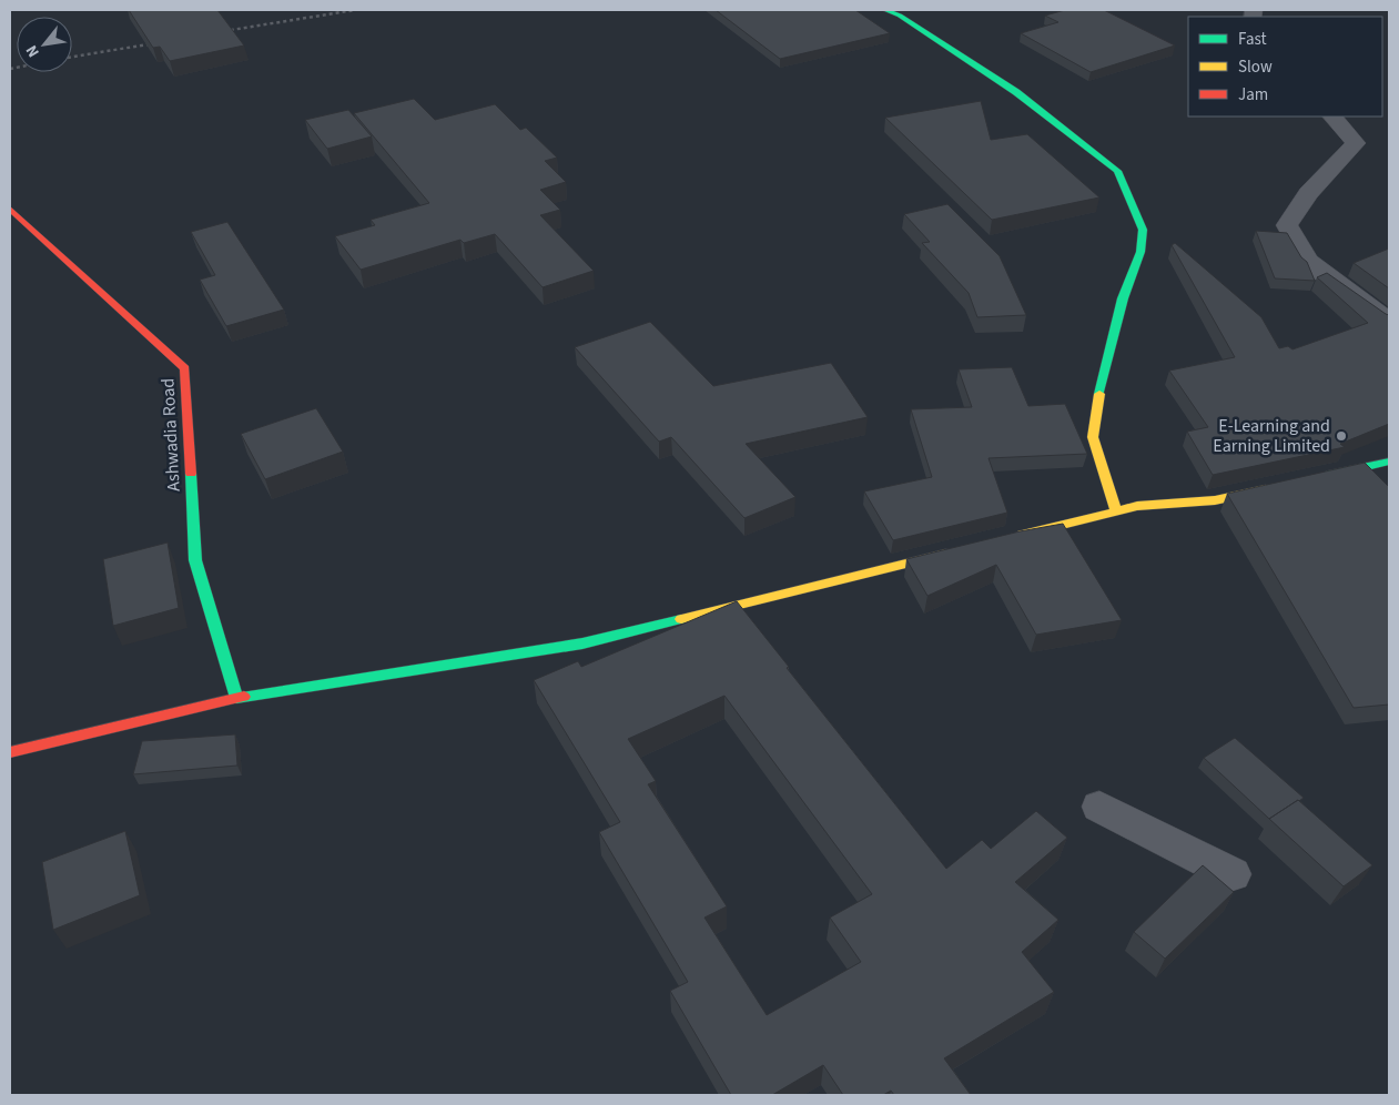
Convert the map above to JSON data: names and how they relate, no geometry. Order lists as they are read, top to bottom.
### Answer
{
  "streets": {
    "street": ["Ashwadia Road"]
  },
  "places": ["E-Learning and Earning Limited"],
  "legend": ["Fast", "Slow", "Jam"],
  "north": "bottom left"
}
